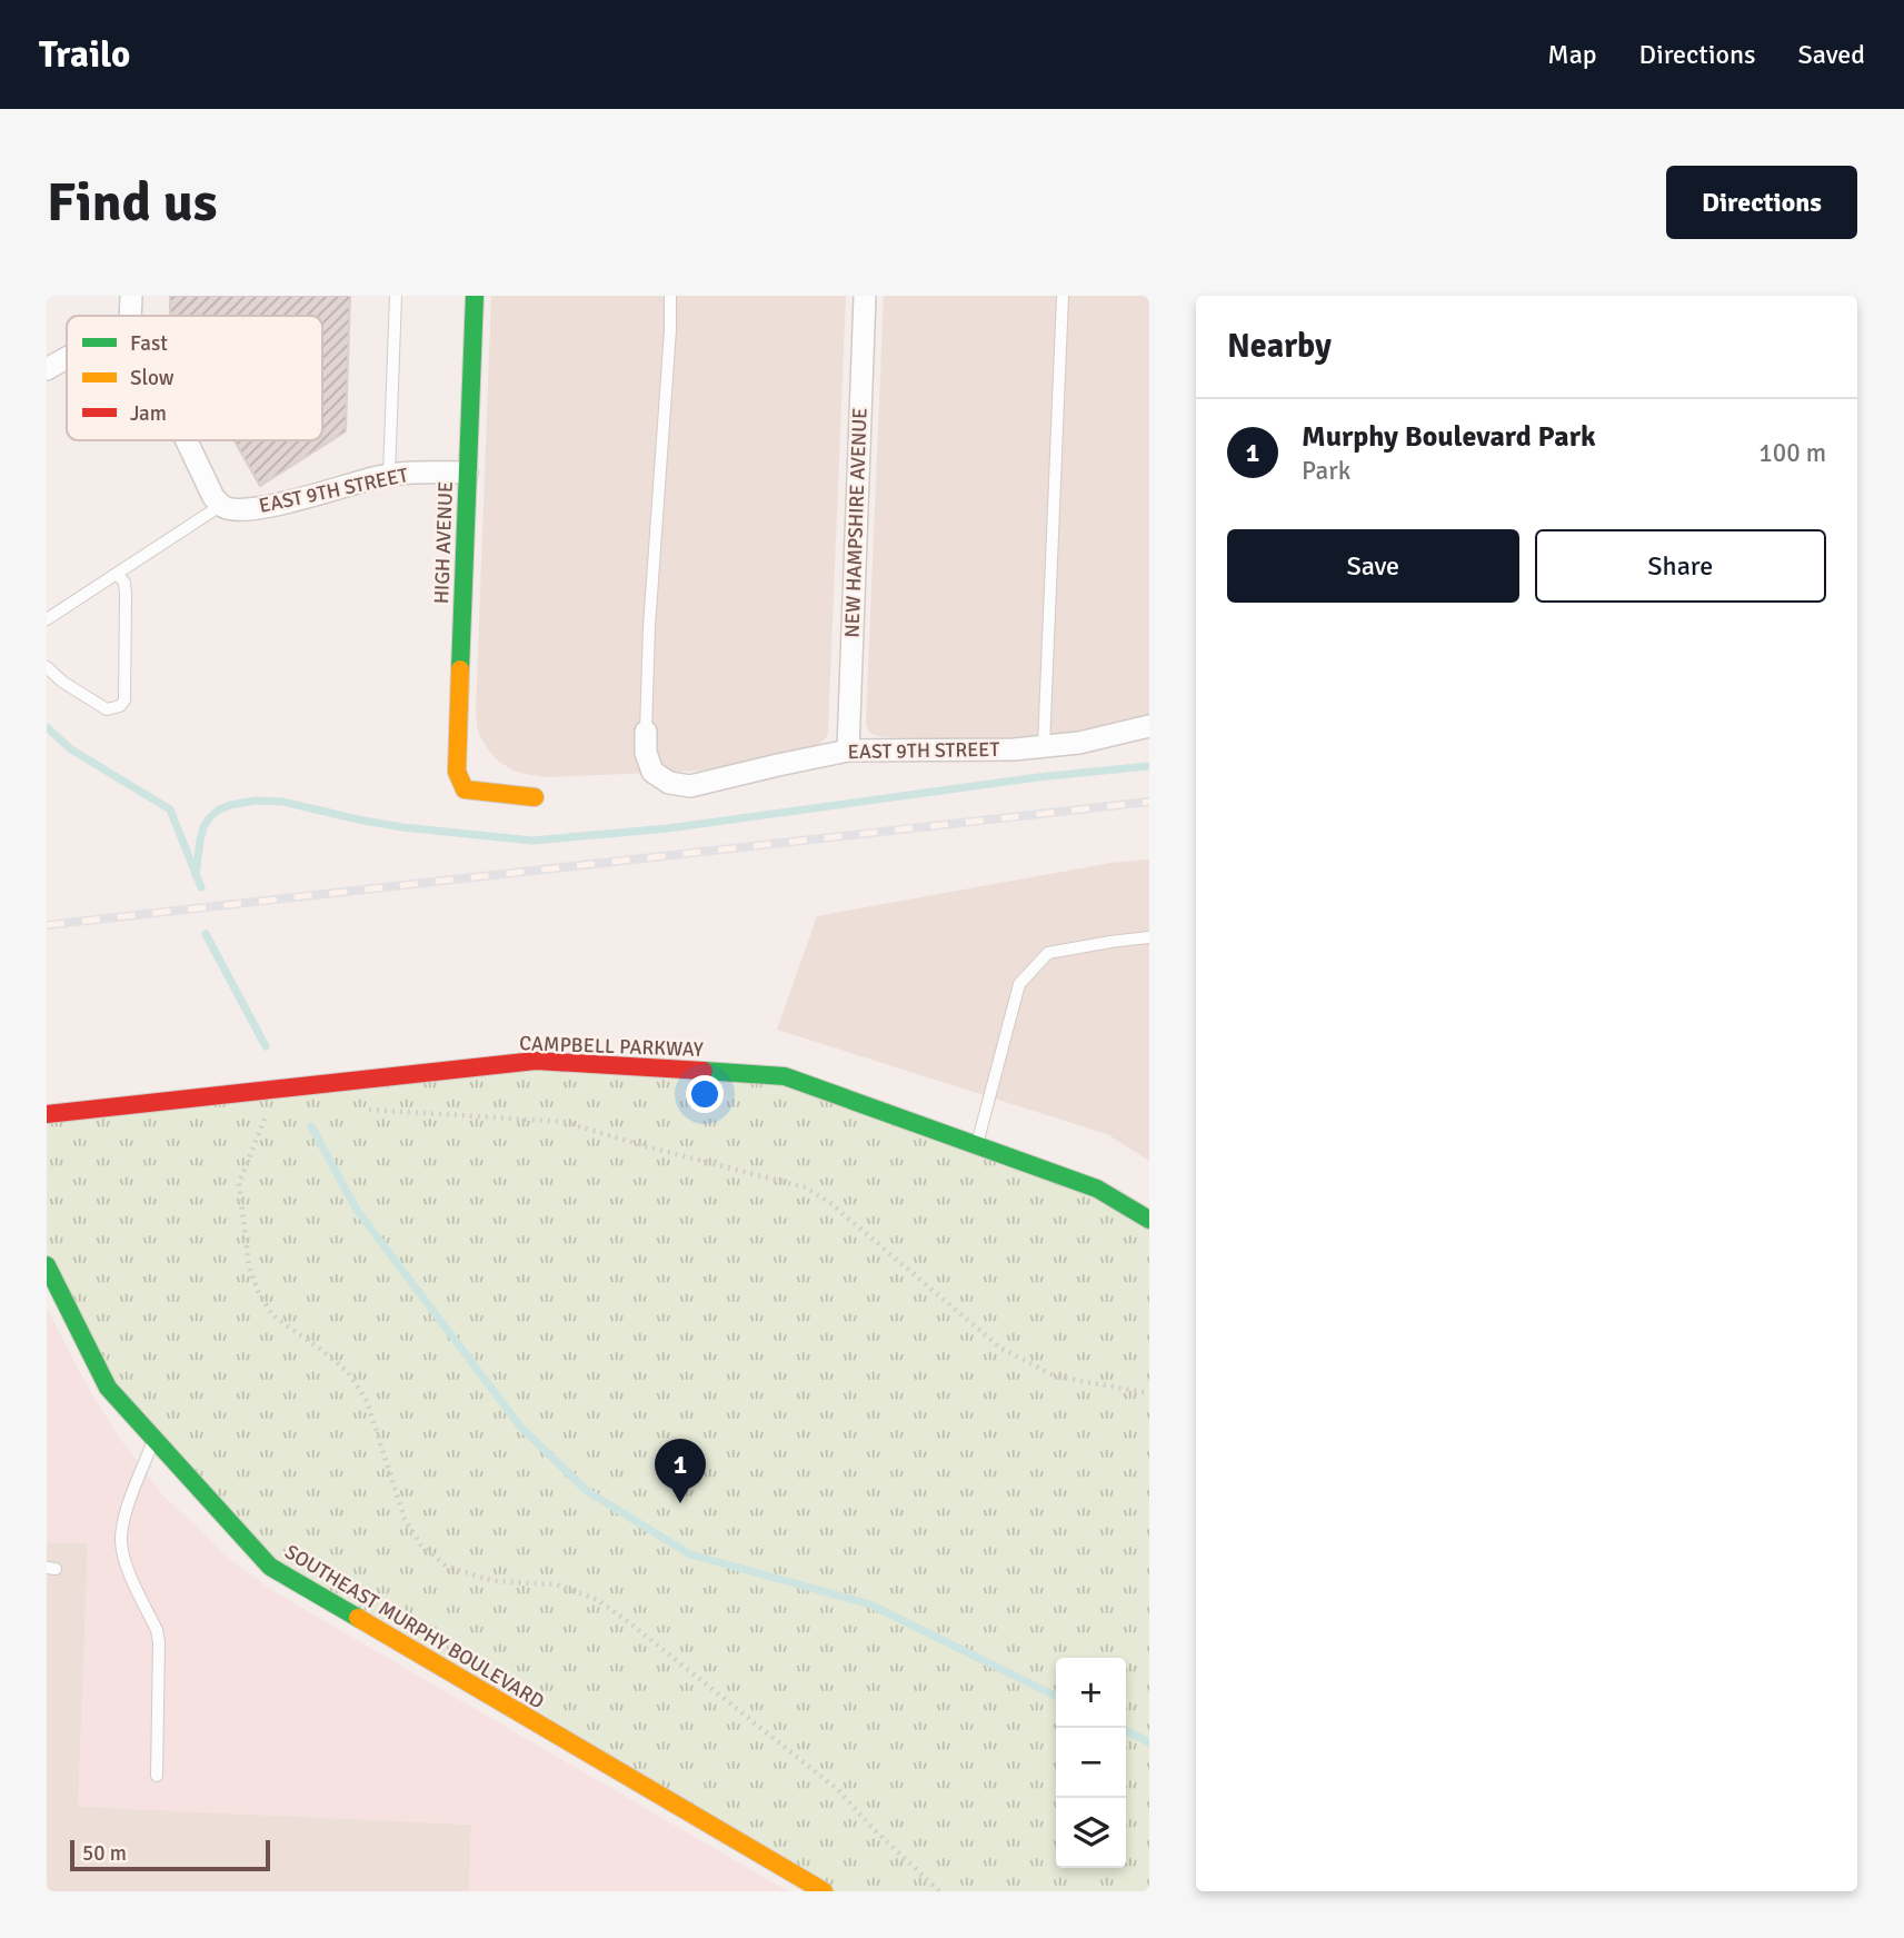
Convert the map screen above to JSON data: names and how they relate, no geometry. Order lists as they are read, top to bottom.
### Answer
{
  "streets": {
    "street": [
      "EAST 9TH STREET",
      "NEW HAMPSHIRE AVENUE",
      "HIGH AVENUE",
      "CAMPBELL PARKWAY",
      "SOUTHEAST MURPHY BOULEVARD"
    ]
  },
  "crossings": [
    ["EAST 9TH STREET", "NEW HAMPSHIRE AVENUE"],
    ["EAST 9TH STREET", "HIGH AVENUE"]
  ],
  "legend": ["Fast", "Slow", "Jam"],
  "scale_bar": "50 m",
  "page": {
    "header": "Trailo",
    "nav": ["Map", "Directions", "Saved"],
    "buttons": [
      "Directions",
      ["Save", "Share"]
    ],
    "title": "Find us",
    "heading": "Nearby",
    "list": [
      {
        "mark": "1",
        "name": "Murphy Boulevard Park",
        "note": "Park",
        "value": "100 m"
      }
    ],
    "pins": "1",
    "map_buttons": ["+", "−"],
    "scale": "50 m"
  }
}
